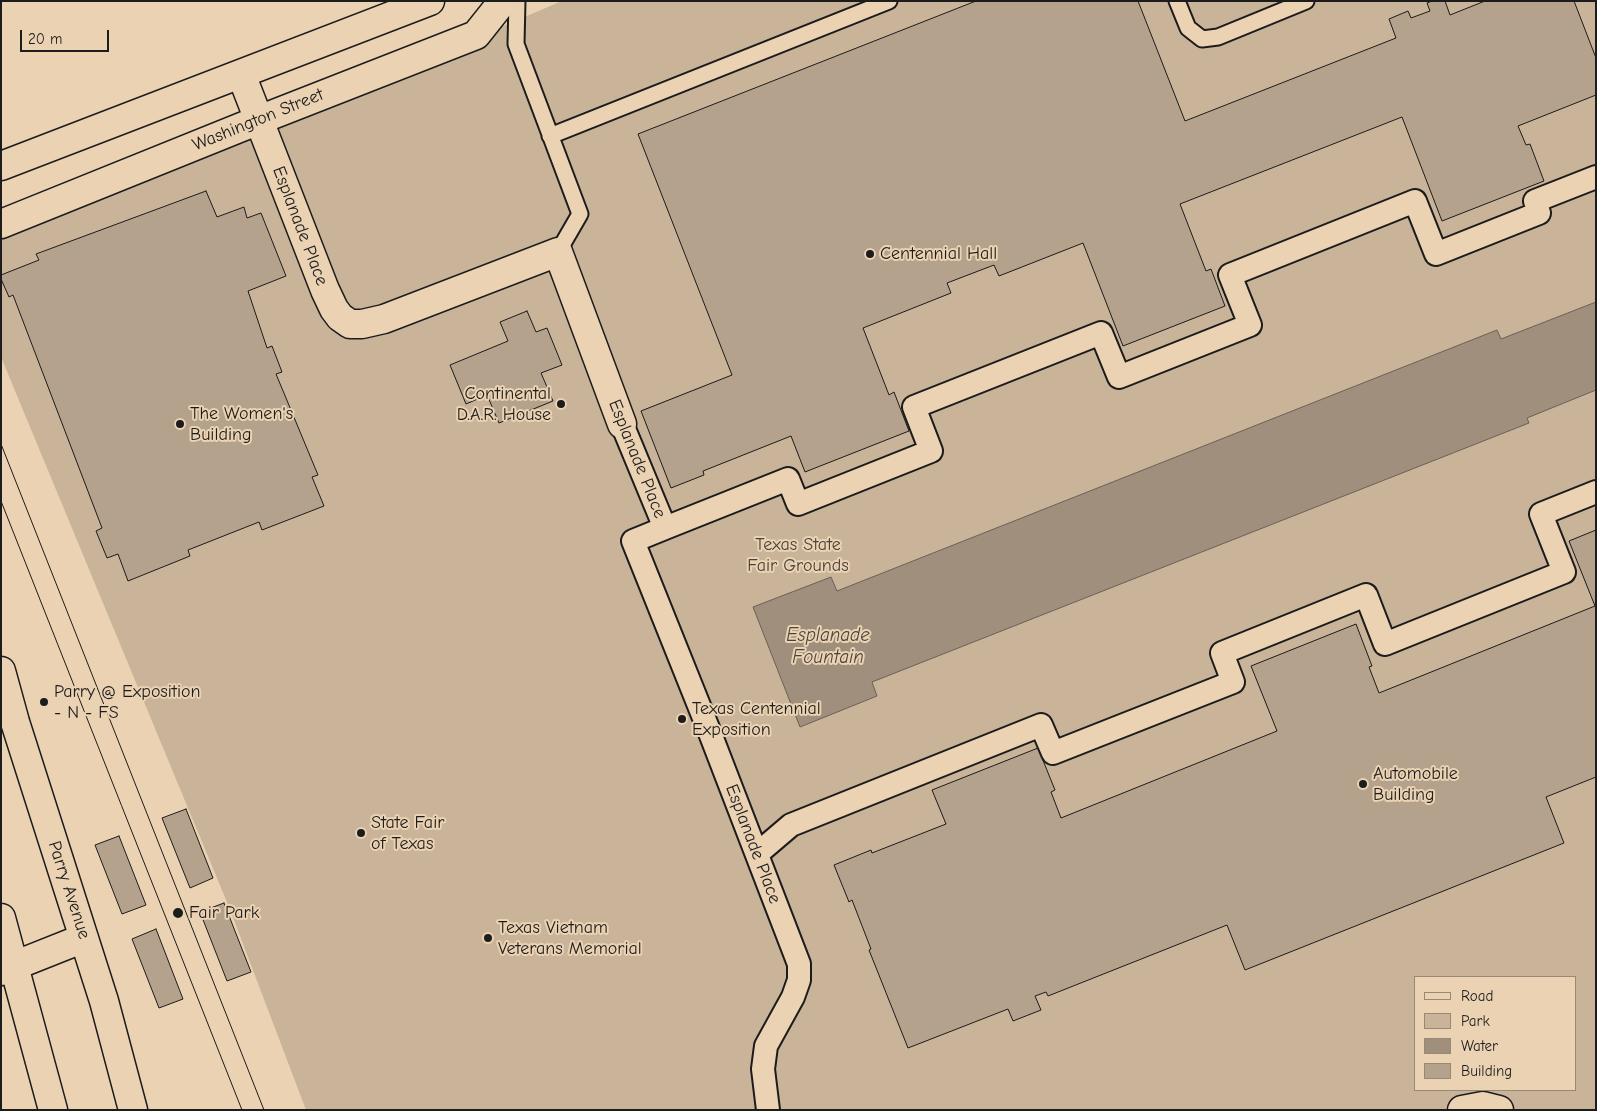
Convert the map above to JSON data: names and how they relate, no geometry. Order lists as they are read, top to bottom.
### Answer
{
  "streets": {
    "street": ["Washington Street", "Esplanade Place", "Parry Avenue"]
  },
  "crossings": [
    ["Washington Street", "Esplanade Place"]
  ],
  "water": ["Esplanade Fountain"],
  "parks": ["Texas State Fair Grounds"],
  "places": [
    "Centennial Hall",
    "Continental D.A.R. House",
    "The Women's Building",
    "Parry @ Exposition - N - FS",
    "Texas Centennial Exposition",
    "Automobile Building",
    "State Fair of Texas",
    "Fair Park",
    "Texas Vietnam Veterans Memorial"
  ],
  "legend": [
    "Road",
    "Park",
    "Water",
    "Building"
  ],
  "scale_bar": "20 m"
}
